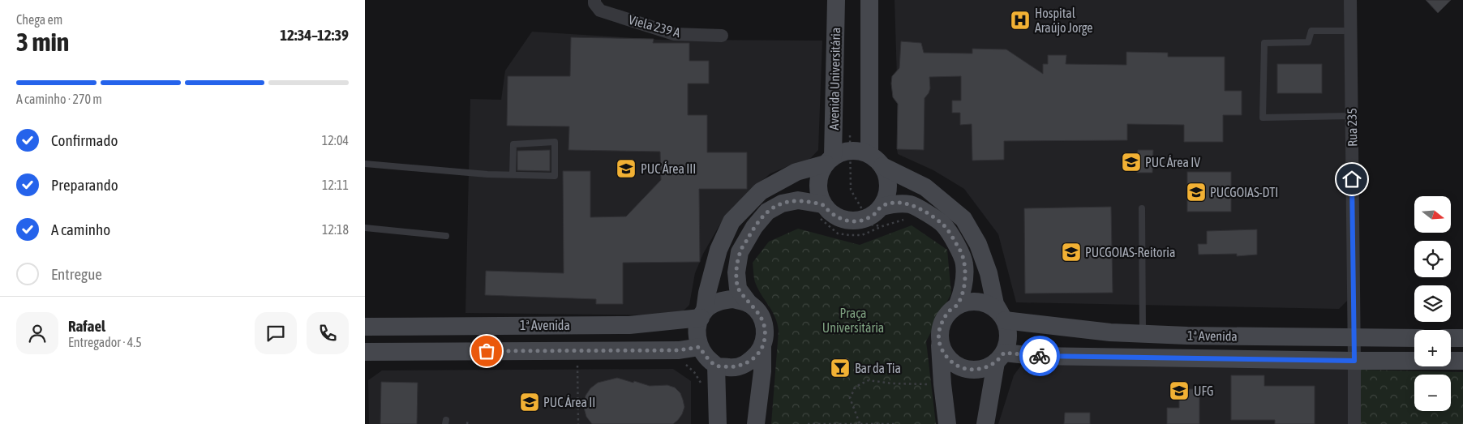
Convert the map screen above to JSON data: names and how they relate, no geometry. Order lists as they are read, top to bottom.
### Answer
{
  "streets": {
    "main road": ["Avenida Universitária", "1ª Avenida"],
    "street": ["Viela 239 A", "Rua 235"]
  },
  "crossings": [
    ["Rua 235", "1ª Avenida"]
  ],
  "parks": ["Praça Universitária"],
  "places": {
    "hospital": ["Hospital Araújo Jorge"],
    "school or university": [
      "PUC Área IV",
      "PUC Área III",
      "PUCGOIAS-DTI",
      "PUCGOIAS-Reitoria",
      "UFG",
      "PUC Área II"
    ],
    "bar": ["Bar da Tia"]
  },
  "north": "right",
  "page": {
    "heading": ["3 min", "Chega em", "12:34–12:39"],
    "panel": ["Rafael", "Entregador · 4.5"],
    "bar": "A caminho · 270 m",
    "list": [
      ["Confirmado", "12:04"],
      ["Preparando", "12:11"],
      ["A caminho", "12:18"],
      "Entregue"
    ],
    "map_buttons": ["+", "−"]
  }
}
